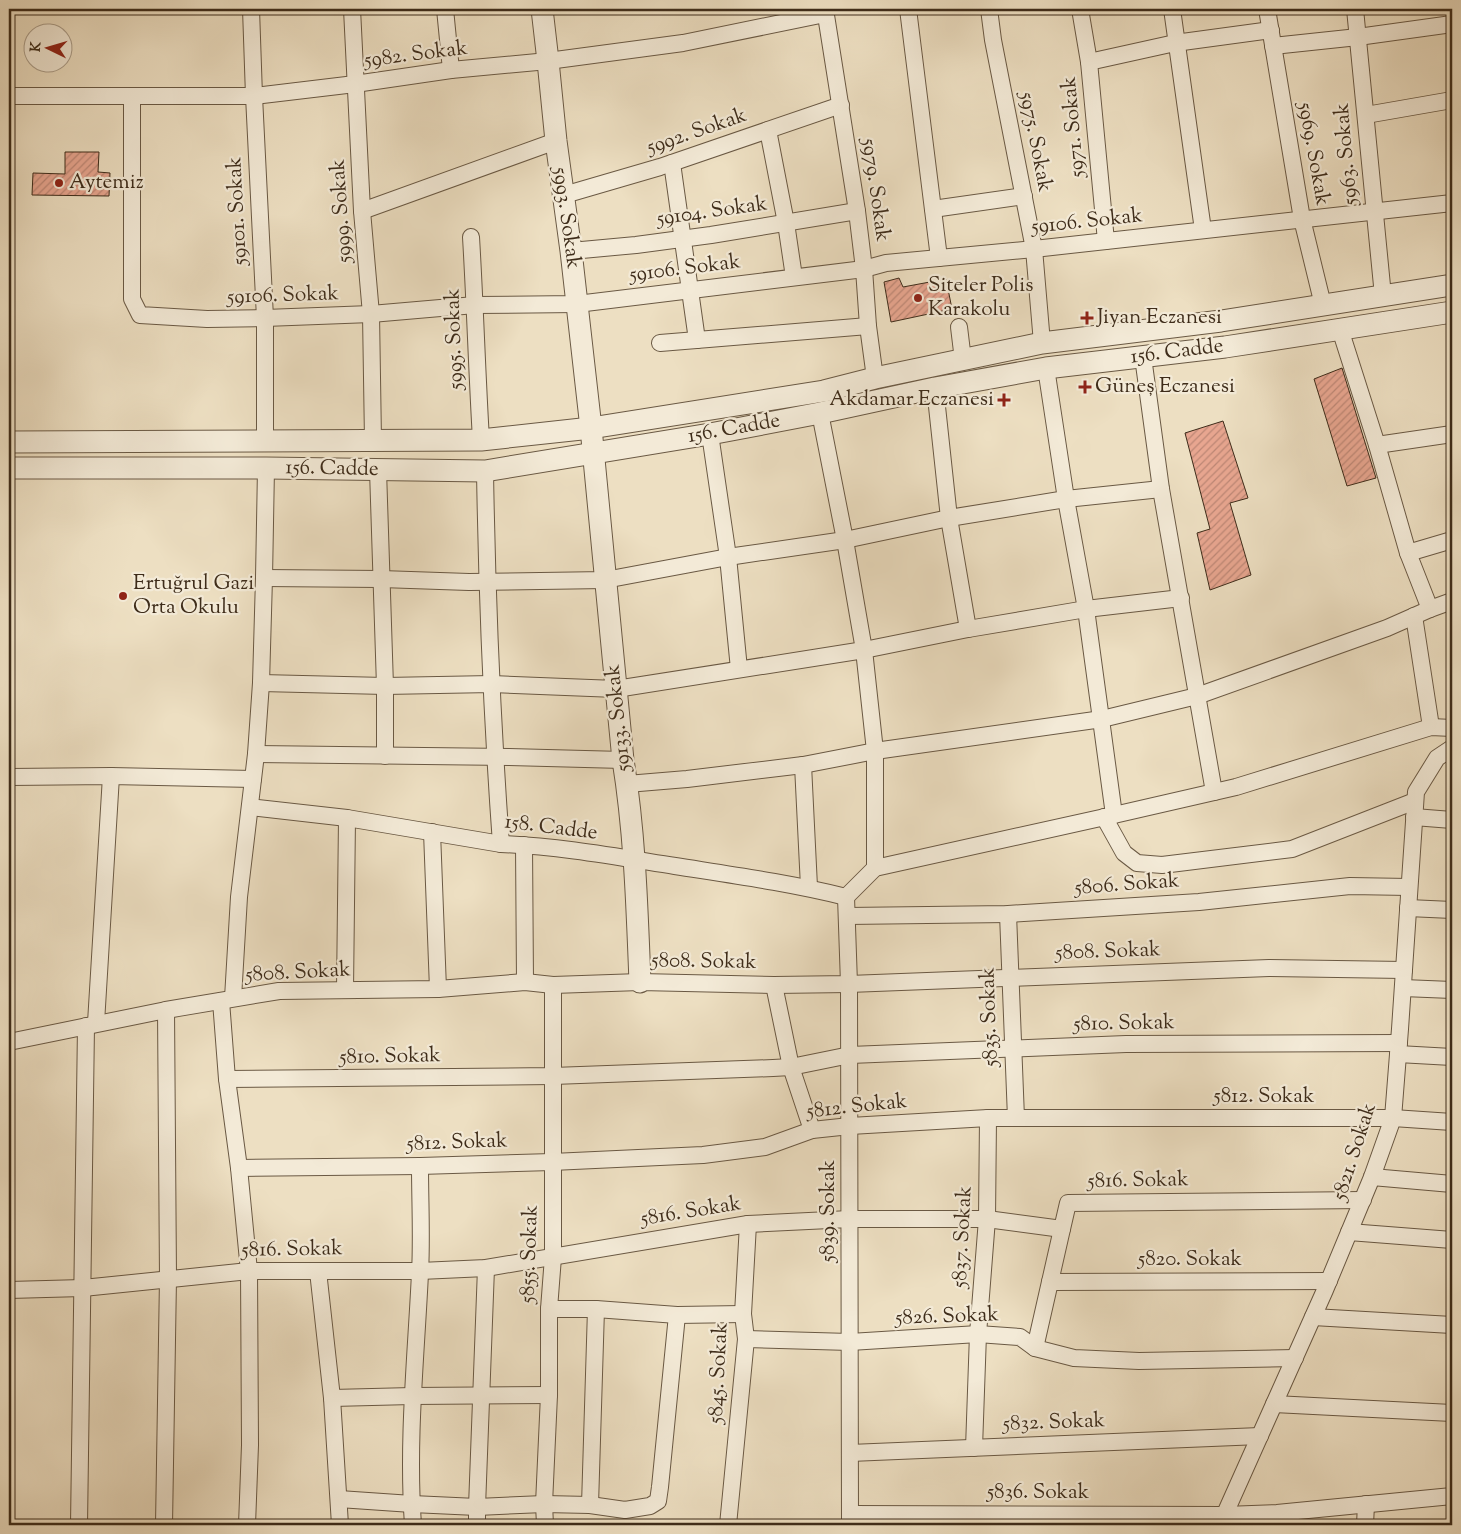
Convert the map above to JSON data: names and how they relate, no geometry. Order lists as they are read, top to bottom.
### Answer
{
  "streets": {
    "street": [
      "5982. Sokak",
      "5971. Sokak",
      "5992. Sokak",
      "5975. Sokak",
      "5969. Sokak",
      "5963. Sokak",
      "5979. Sokak",
      "59101. Sokak",
      "5999. Sokak",
      "59104. Sokak",
      "5993. Sokak",
      "59106. Sokak",
      "5995. Sokak",
      "156. Cadde",
      "59133. Sokak",
      "158. Cadde",
      "5806. Sokak",
      "5808. Sokak",
      "5835. Sokak",
      "5810. Sokak",
      "5812. Sokak",
      "5821. Sokak",
      "5816. Sokak",
      "5839. Sokak",
      "5837. Sokak",
      "5855. Sokak",
      "5820. Sokak",
      "5826. Sokak",
      "5845. Sokak",
      "5832. Sokak",
      "5836. Sokak"
    ]
  },
  "crossings": [
    ["5982. Sokak", "5979. Sokak"],
    ["5982. Sokak", "59101. Sokak"],
    ["5982. Sokak", "5999. Sokak"],
    ["5982. Sokak", "5993. Sokak"],
    ["5982. Sokak", "59106. Sokak"],
    ["5971. Sokak", "59106. Sokak"],
    ["5992. Sokak", "5979. Sokak"],
    ["5992. Sokak", "5993. Sokak"],
    ["5975. Sokak", "59106. Sokak"],
    ["5975. Sokak", "156. Cadde"],
    ["5969. Sokak", "59106. Sokak"],
    ["5969. Sokak", "156. Cadde"],
    ["5963. Sokak", "59106. Sokak"],
    ["5963. Sokak", "156. Cadde"],
    ["5979. Sokak", "59104. Sokak"],
    ["5979. Sokak", "59106. Sokak"],
    ["5979. Sokak", "156. Cadde"],
    ["59101. Sokak", "59106. Sokak"],
    ["59101. Sokak", "156. Cadde"],
    ["5999. Sokak", "59106. Sokak"],
    ["5999. Sokak", "156. Cadde"],
    ["59104. Sokak", "5993. Sokak"],
    ["5993. Sokak", "59106. Sokak"],
    ["5993. Sokak", "156. Cadde"],
    ["5993. Sokak", "59133. Sokak"],
    ["59106. Sokak", "5995. Sokak"],
    ["5995. Sokak", "156. Cadde"],
    ["156. Cadde", "59133. Sokak"],
    ["59133. Sokak", "158. Cadde"],
    ["59133. Sokak", "5808. Sokak"],
    ["158. Cadde", "5839. Sokak"],
    ["5806. Sokak", "5835. Sokak"],
    ["5806. Sokak", "5821. Sokak"],
    ["5806. Sokak", "5839. Sokak"],
    ["5808. Sokak", "5835. Sokak"],
    ["5808. Sokak", "5821. Sokak"],
    ["5808. Sokak", "5839. Sokak"],
    ["5808. Sokak", "5855. Sokak"],
    ["5835. Sokak", "5810. Sokak"],
    ["5835. Sokak", "5812. Sokak"],
    ["5810. Sokak", "5821. Sokak"],
    ["5810. Sokak", "5839. Sokak"],
    ["5810. Sokak", "5855. Sokak"],
    ["5812. Sokak", "5821. Sokak"],
    ["5812. Sokak", "5839. Sokak"],
    ["5812. Sokak", "5837. Sokak"],
    ["5812. Sokak", "5855. Sokak"],
    ["5821. Sokak", "5816. Sokak"],
    ["5821. Sokak", "5820. Sokak"],
    ["5821. Sokak", "5826. Sokak"],
    ["5821. Sokak", "5832. Sokak"],
    ["5821. Sokak", "5836. Sokak"],
    ["5816. Sokak", "5839. Sokak"],
    ["5816. Sokak", "5837. Sokak"],
    ["5816. Sokak", "5855. Sokak"],
    ["5816. Sokak", "5845. Sokak"],
    ["5839. Sokak", "5826. Sokak"],
    ["5839. Sokak", "5832. Sokak"],
    ["5839. Sokak", "5836. Sokak"],
    ["5837. Sokak", "5826. Sokak"],
    ["5837. Sokak", "5832. Sokak"],
    ["5826. Sokak", "5845. Sokak"]
  ],
  "places": {
    "other": ["Aytemiz", "Siteler Polis Karakolu", "Ertuğrul Gazi Orta Okulu"],
    "health": ["Jiyan Eczanesi", "Güneş Eczanesi", "Akdamar Eczanesi"]
  },
  "north": "left"
}
